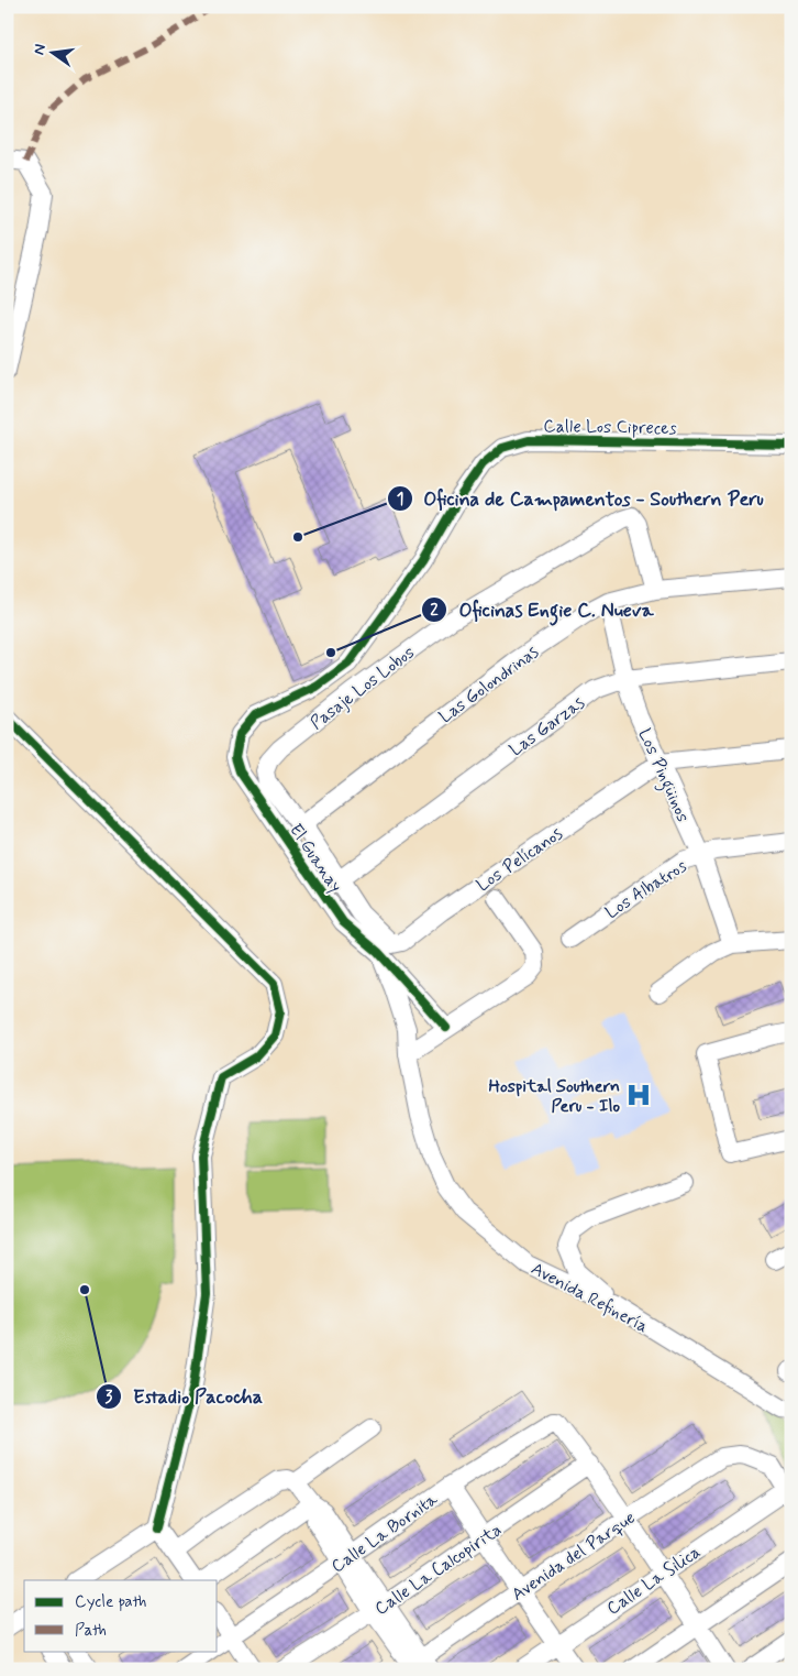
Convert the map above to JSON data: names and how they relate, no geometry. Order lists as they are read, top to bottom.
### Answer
{
  "streets": {
    "street": [
      "Calle Los Cipreces",
      "Las Golondrinas",
      "Pasaje Los Lobos",
      "Las Garzas",
      "Los Pingüinos",
      "El Guanay",
      "Los Pelícanos",
      "Los Albatros",
      "Avenida Refinería",
      "Calle La Bornita",
      "Avenida del Parque",
      "Calle La Calcopirita",
      "Calle La Silica"
    ]
  },
  "crossings": [
    ["Calle Los Cipreces", "El Guanay"],
    ["Las Golondrinas", "Pasaje Los Lobos"],
    ["Las Golondrinas", "Los Pingüinos"],
    ["Las Golondrinas", "Los Pelícanos"],
    ["Pasaje Los Lobos", "Los Pelícanos"],
    ["Las Garzas", "Los Pingüinos"],
    ["Las Garzas", "Los Pelícanos"],
    ["Los Pingüinos", "Los Pelícanos"],
    ["Los Pingüinos", "Los Albatros"],
    ["El Guanay", "Avenida Refinería"],
    ["Calle La Bornita", "Calle La Calcopirita"],
    ["Avenida del Parque", "Calle La Silica"]
  ],
  "places": {
    "other": ["Oficina de Campamentos - Southern Peru", "Oficinas Engie C. Nueva", "Estadio Pacocha"],
    "hospital": ["Hospital Southern Peru - Ilo"]
  },
  "legend": ["Cycle path", "Path"],
  "north": "left"
}
